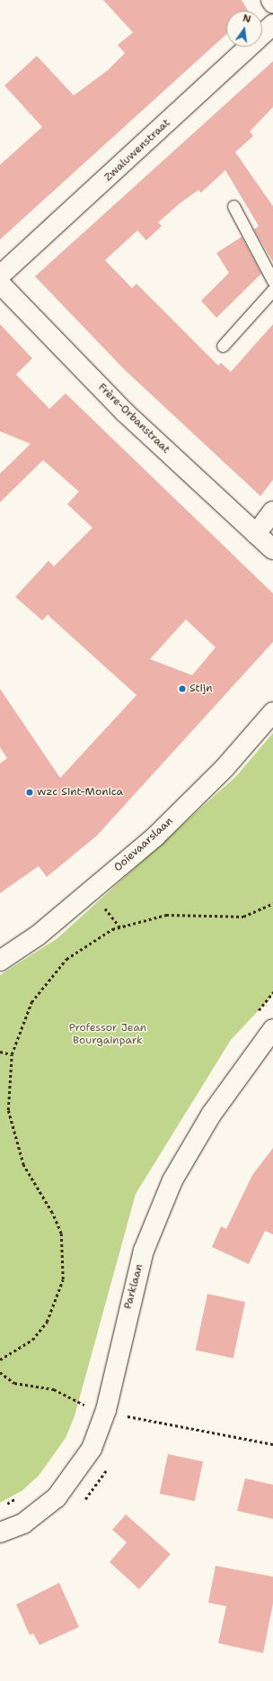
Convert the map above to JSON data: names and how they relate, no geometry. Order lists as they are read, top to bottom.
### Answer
{
  "streets": {
    "street": [
      "Zwaluwenstraat",
      "Frère-Orbanstraat",
      "Ooievaarslaan",
      "Parklaan"
    ]
  },
  "parks": ["Professor Jean Bourgainpark"],
  "places": ["Stijn", "wzc Sint-Monica"],
  "north": "top"
}
